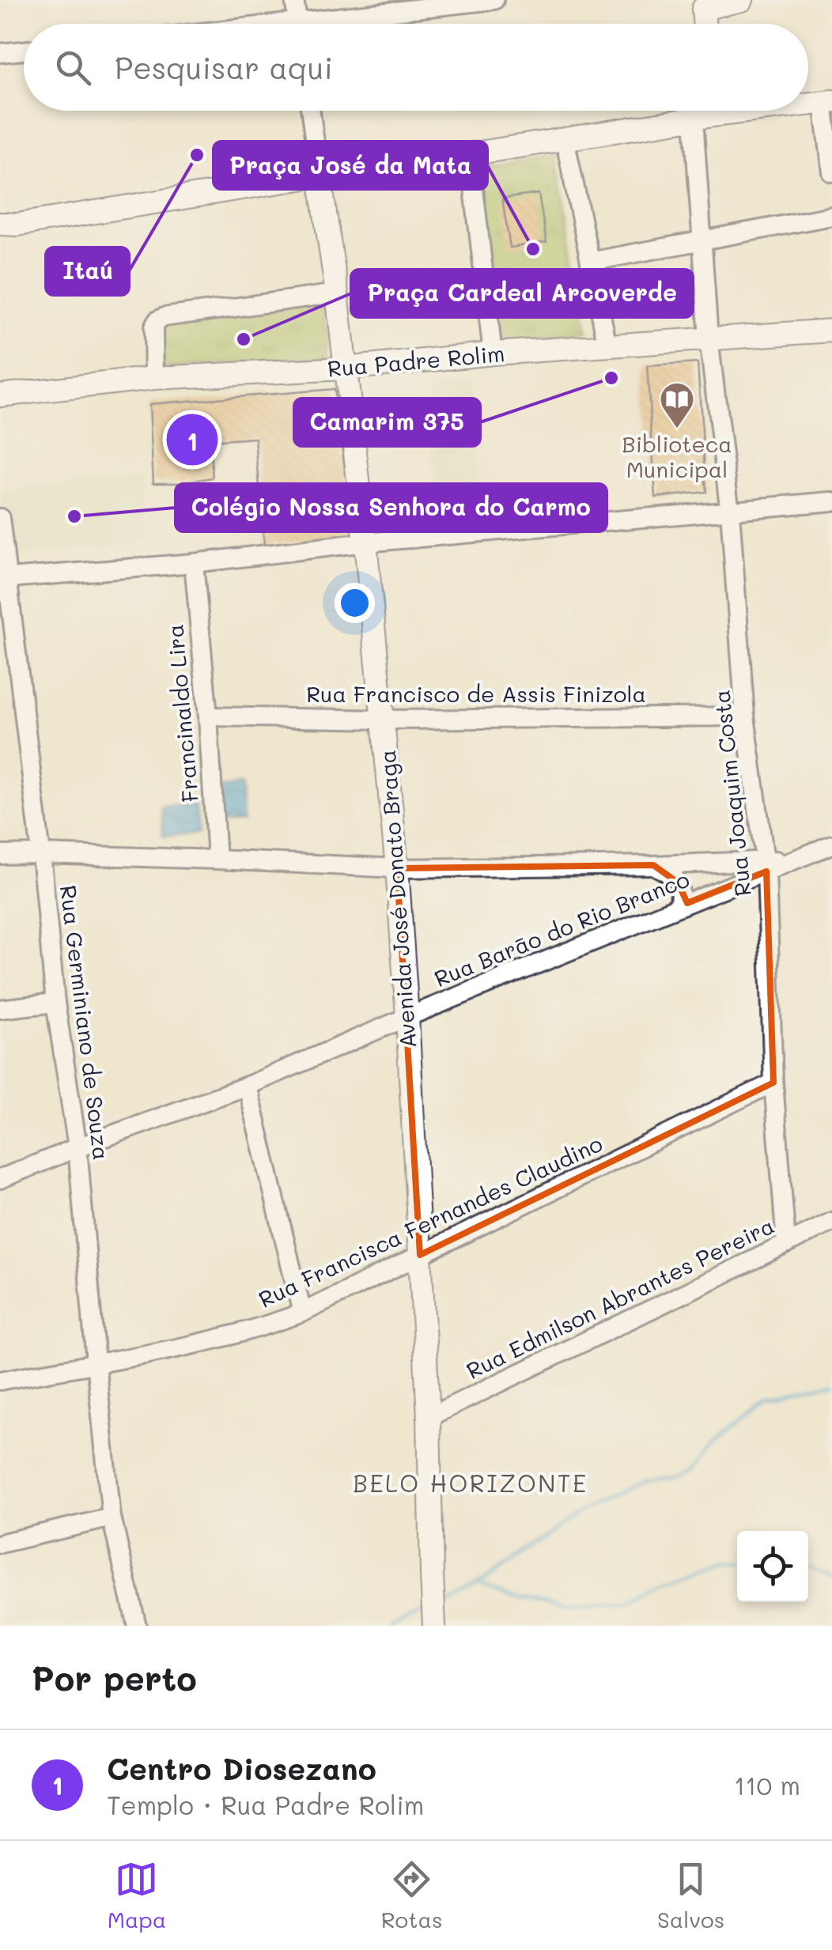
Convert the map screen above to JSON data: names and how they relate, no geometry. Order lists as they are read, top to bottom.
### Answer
{
  "streets": {
    "main road": ["Rua Padre Rolim", "Avenida José Donato Braga"],
    "street": [
      "Rua Francisco de Assis Finizola",
      "Francinaldo Lira",
      "Rua Joaquim Costa",
      "Rua Barāo do Rio Branco",
      "Rua Germiniano de Souza",
      "Rua Francisca Fernandes Claudino",
      "Rua Edmilson Abrantes Pereira"
    ]
  },
  "crossings": [
    ["Rua Padre Rolim", "Rua Joaquim Costa"],
    ["Rua Padre Rolim", "Avenida José Donato Braga"],
    ["Rua Francisco de Assis Finizola", "Francinaldo Lira"],
    ["Rua Francisco de Assis Finizola", "Rua Joaquim Costa"],
    ["Rua Francisco de Assis Finizola", "Avenida José Donato Braga"],
    ["Rua Joaquim Costa", "Rua Barāo do Rio Branco"],
    ["Rua Joaquim Costa", "Rua Francisca Fernandes Claudino"],
    ["Rua Joaquim Costa", "Rua Edmilson Abrantes Pereira"],
    ["Avenida José Donato Braga", "Rua Barāo do Rio Branco"],
    ["Avenida José Donato Braga", "Rua Francisca Fernandes Claudino"],
    ["Avenida José Donato Braga", "Rua Edmilson Abrantes Pereira"],
    ["Rua Barāo do Rio Branco", "Rua Germiniano de Souza"],
    ["Rua Germiniano de Souza", "Rua Francisca Fernandes Claudino"]
  ],
  "districts": ["BELO HORIZONTE"],
  "places": {
    "other": [
      "Itaú",
      "Praça José da Mata",
      "Praça Cardeal Arcoverde",
      "Camarim 375",
      "Colégio Nossa Senhora do Carmo"
    ],
    "library": ["Biblioteca Municipal"]
  },
  "page": {
    "search": "Pesquisar aqui",
    "pins": "1",
    "heading": "Por perto",
    "list": [
      {
        "mark": "1",
        "name": "Centro Diosezano",
        "note": "Templo · Rua Padre Rolim",
        "value": "110 m"
      }
    ],
    "nav": ["Mapa", "Rotas", "Salvos"]
  }
}
